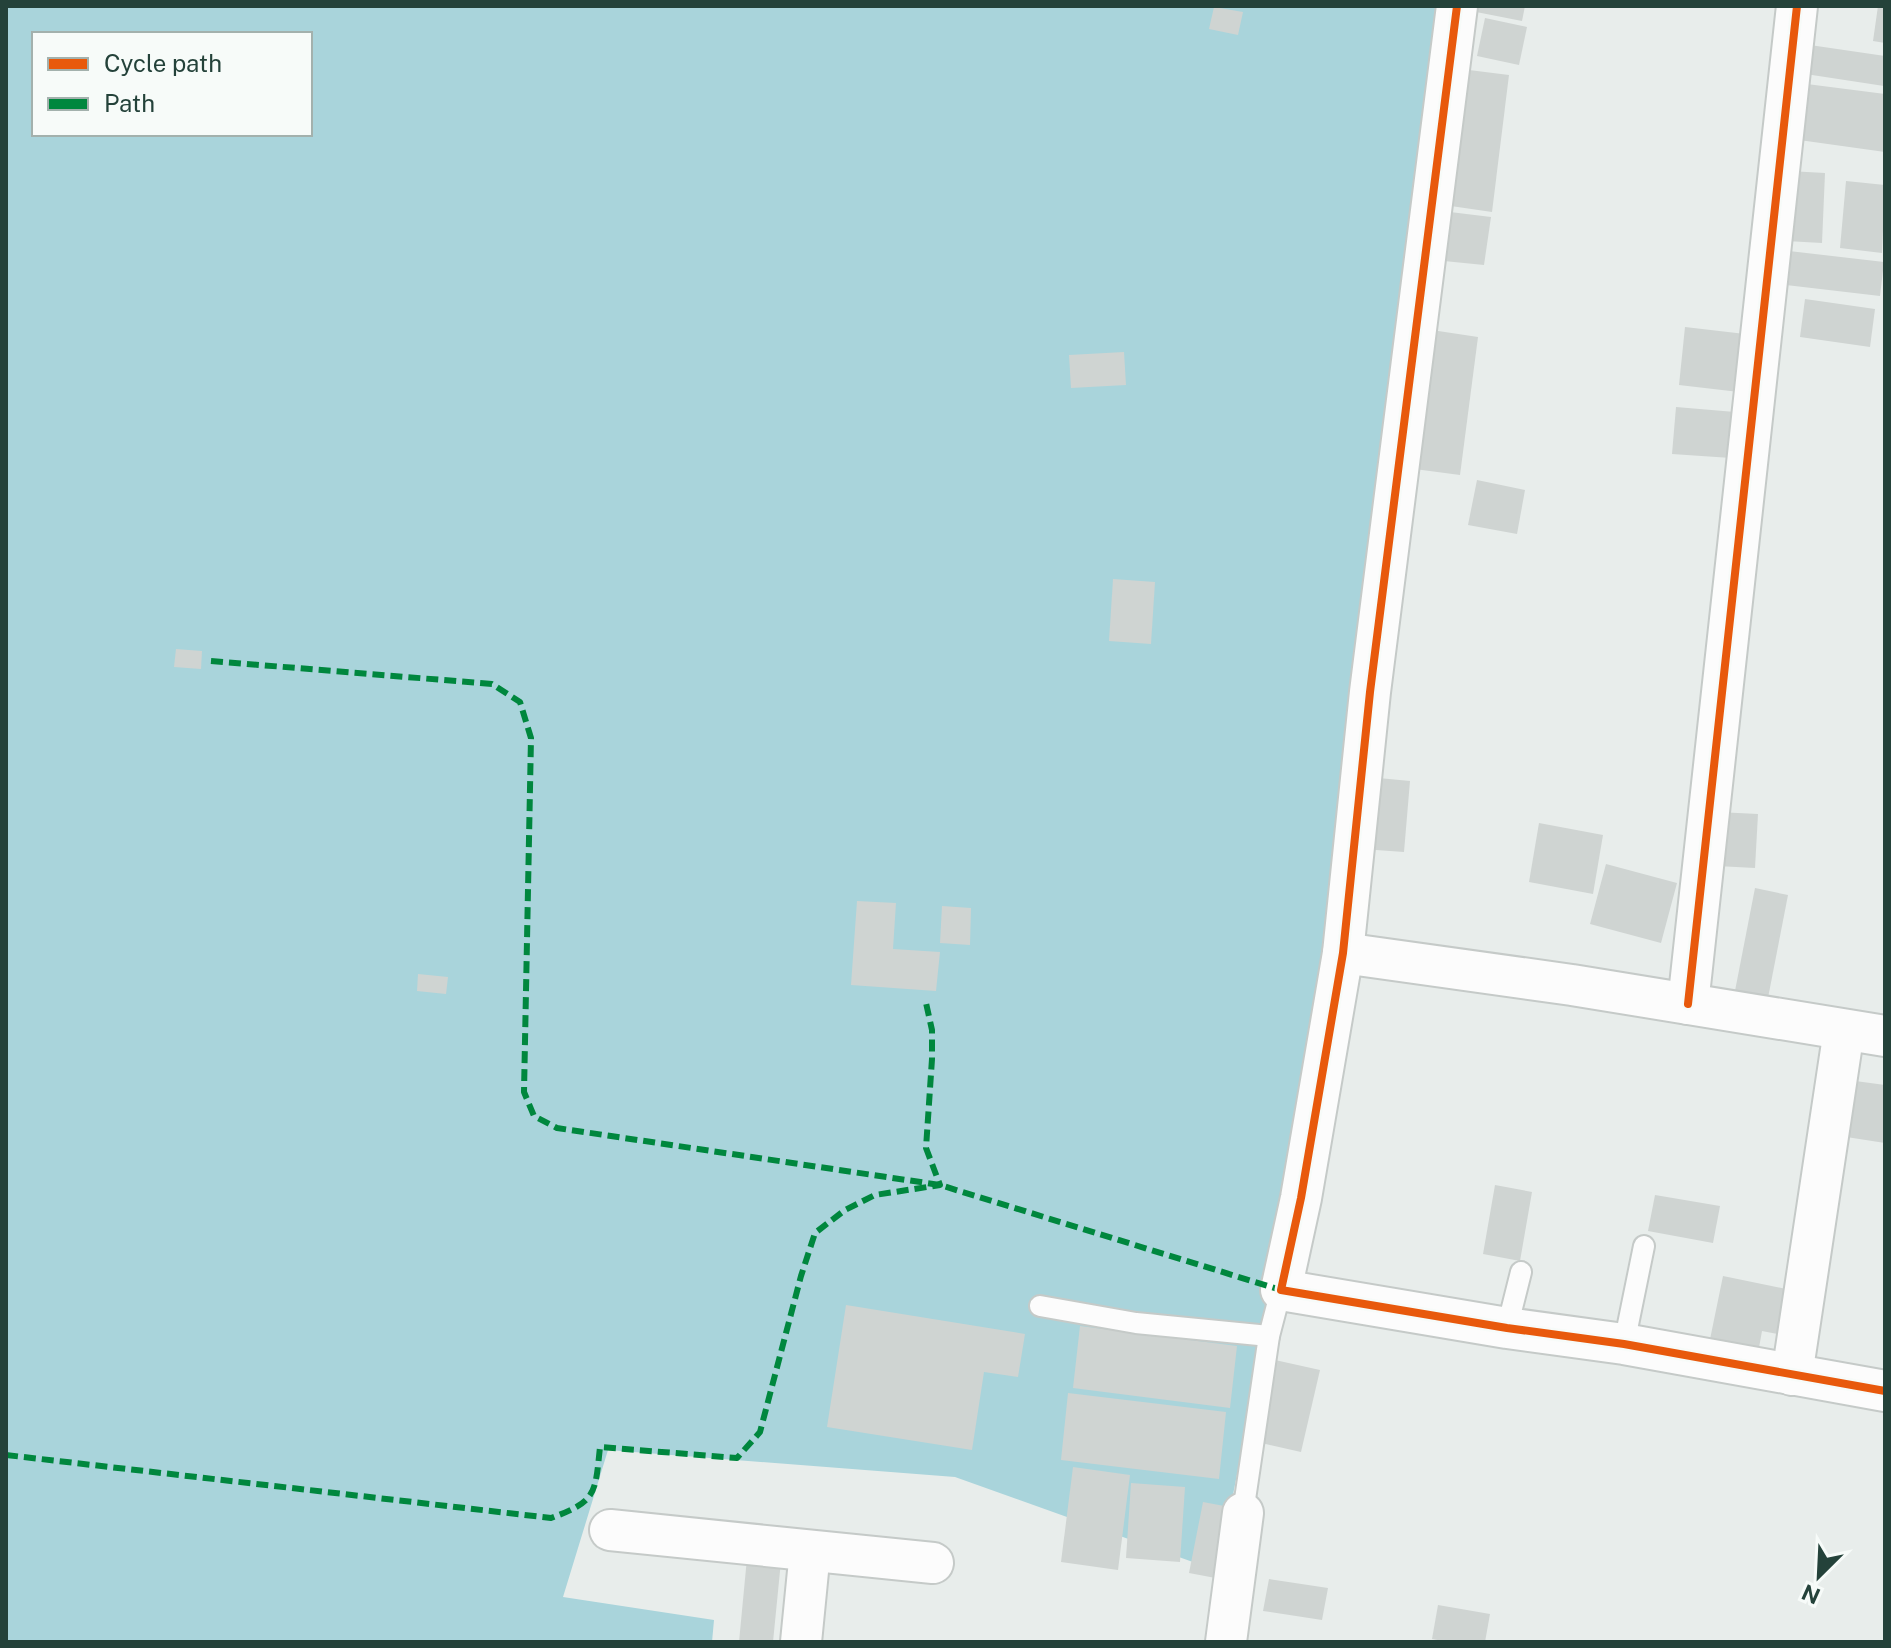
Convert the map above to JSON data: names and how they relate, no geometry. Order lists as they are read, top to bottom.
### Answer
{
  "legend": ["Cycle path", "Path"],
  "north": "bottom left"
}
